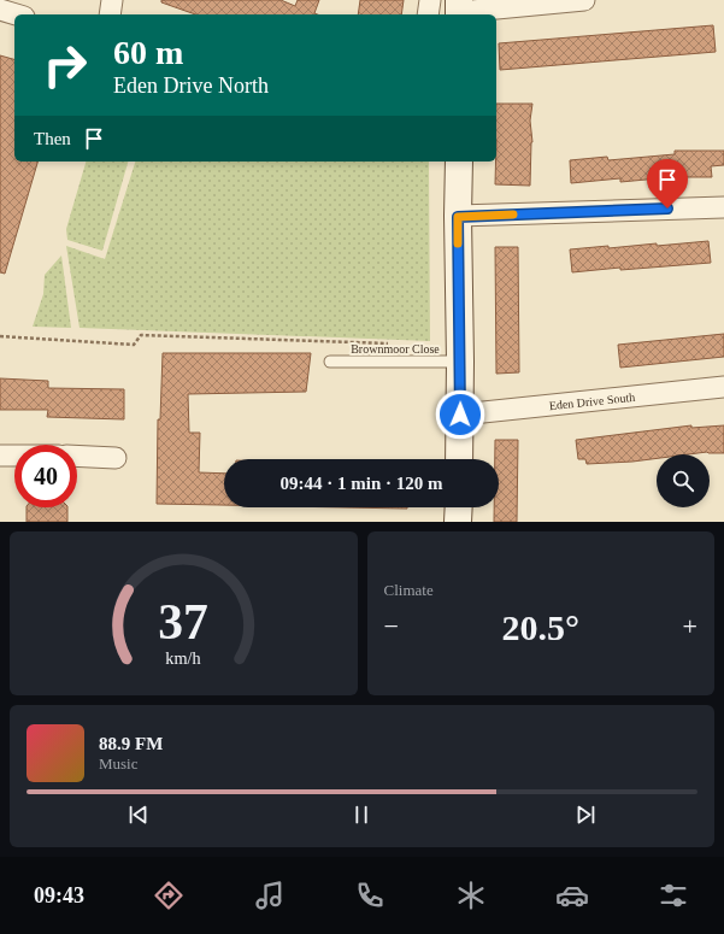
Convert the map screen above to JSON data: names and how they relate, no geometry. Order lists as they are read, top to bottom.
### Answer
{
  "streets": {
    "street": ["Eden Drive South"],
    "lane": ["Brownmoor Close"]
  },
  "page": {
    "turn": ["60 m", "Eden Drive North"],
    "then": "Then",
    "limit": "40",
    "trip": "09:44 · 1 min · 120 m",
    "tile": "Climate",
    "heat": ["−", "20.5°", "+"],
    "song": ["88.9 FM", "Music"],
    "tabs": "09:43",
    "gauge": ["37", "km/h"]
  }
}
